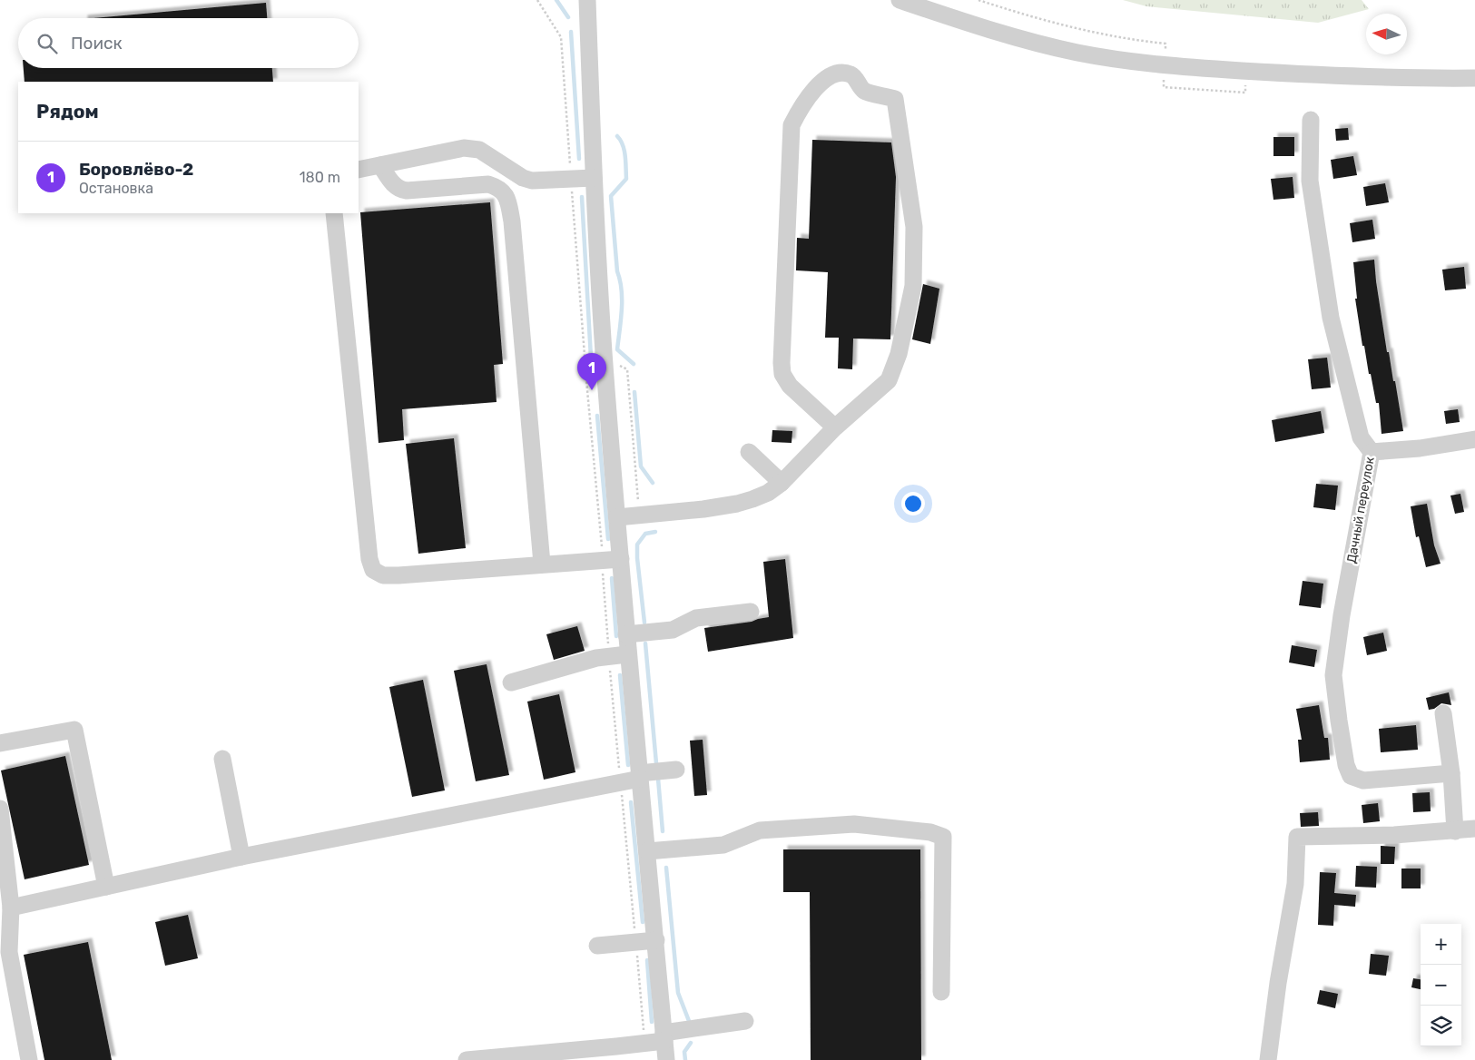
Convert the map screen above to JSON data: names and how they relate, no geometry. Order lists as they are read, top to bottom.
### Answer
{
  "streets": {
    "street": ["Дачный переулок"]
  },
  "north": "left",
  "page": {
    "search": "Поиск",
    "heading": "Рядом",
    "list": [
      {
        "mark": "1",
        "name": "Боровлёво-2",
        "note": "Остановка",
        "value": "180 m"
      }
    ],
    "pins": "1",
    "map_buttons": ["+", "−"]
  }
}
